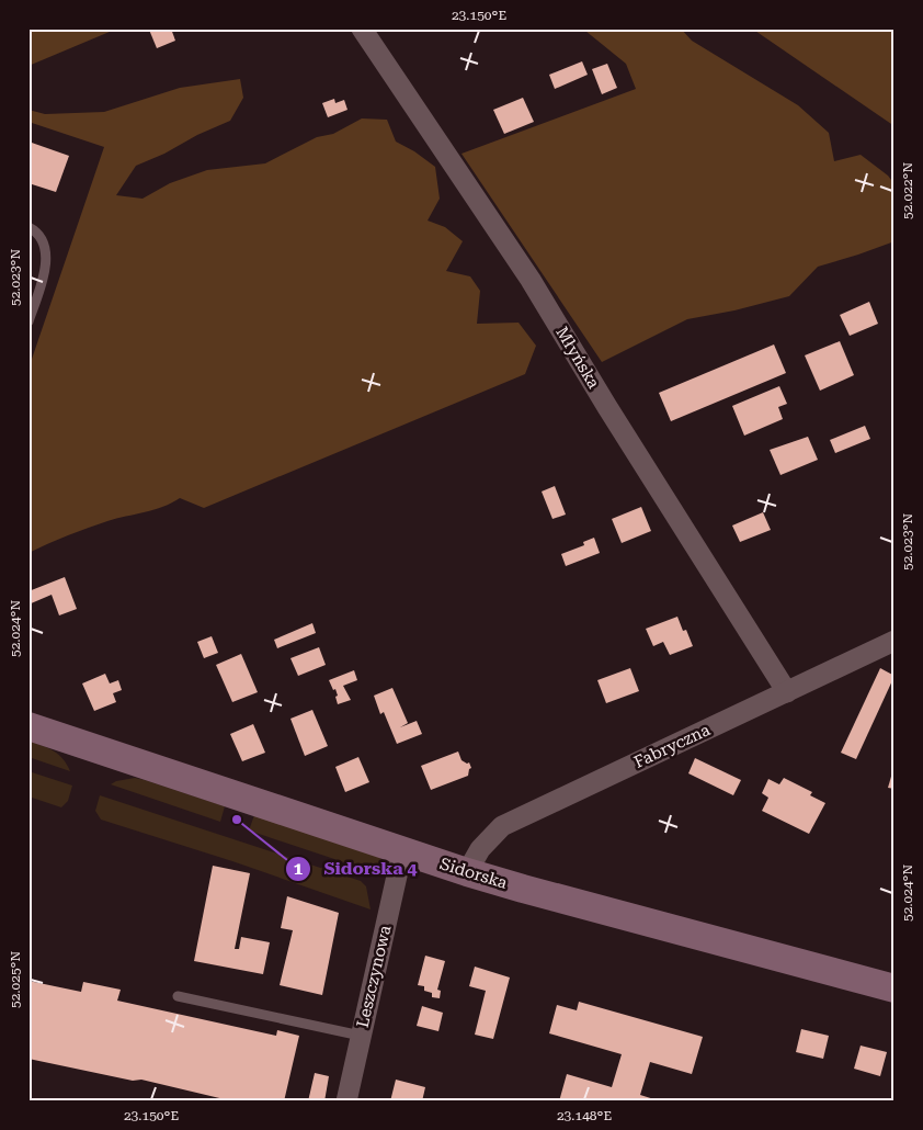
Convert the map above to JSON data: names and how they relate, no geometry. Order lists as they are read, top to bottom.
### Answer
{
  "streets": {
    "street": [
      "Młyńska",
      "Fabryczna",
      "Sidorska",
      "Leszczynowa"
    ]
  },
  "crossings": [
    ["Młyńska", "Fabryczna"],
    ["Fabryczna", "Sidorska"],
    ["Sidorska", "Leszczynowa"]
  ],
  "places": ["Sidorska 4"],
  "coordinates": [
    "23.150°E",
    "52.022°N",
    "52.023°N",
    "52.024°N",
    "52.025°N",
    "23.148°E"
  ]
}
